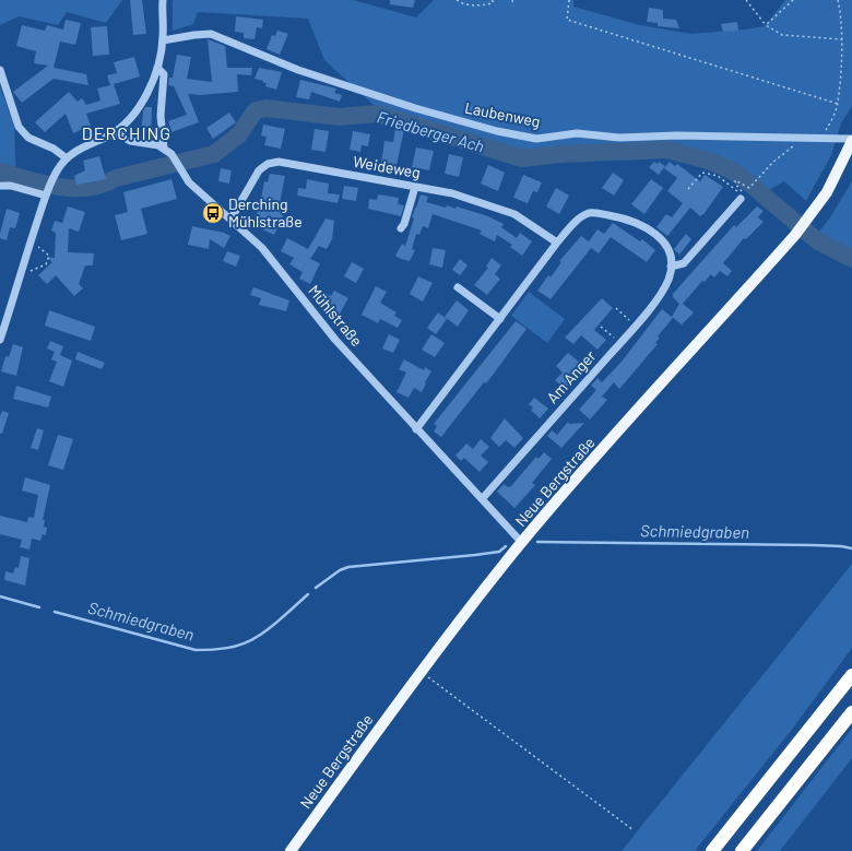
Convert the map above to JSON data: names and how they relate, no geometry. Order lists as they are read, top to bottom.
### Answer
{
  "streets": {
    "main road": ["Neue Bergstraße"],
    "street": [
      "Laubenweg",
      "Weideweg",
      "Mühlstraße",
      "Am Anger"
    ]
  },
  "crossings": [
    ["Laubenweg", "Neue Bergstraße"],
    ["Weideweg", "Mühlstraße"],
    ["Mühlstraße", "Am Anger"],
    ["Mühlstraße", "Neue Bergstraße"]
  ],
  "districts": ["DERCHING"],
  "water": ["Friedberger Ach", "Schmiedgraben"],
  "places": {
    "bus stop": ["Derching Mühlstraße"]
  }
}
